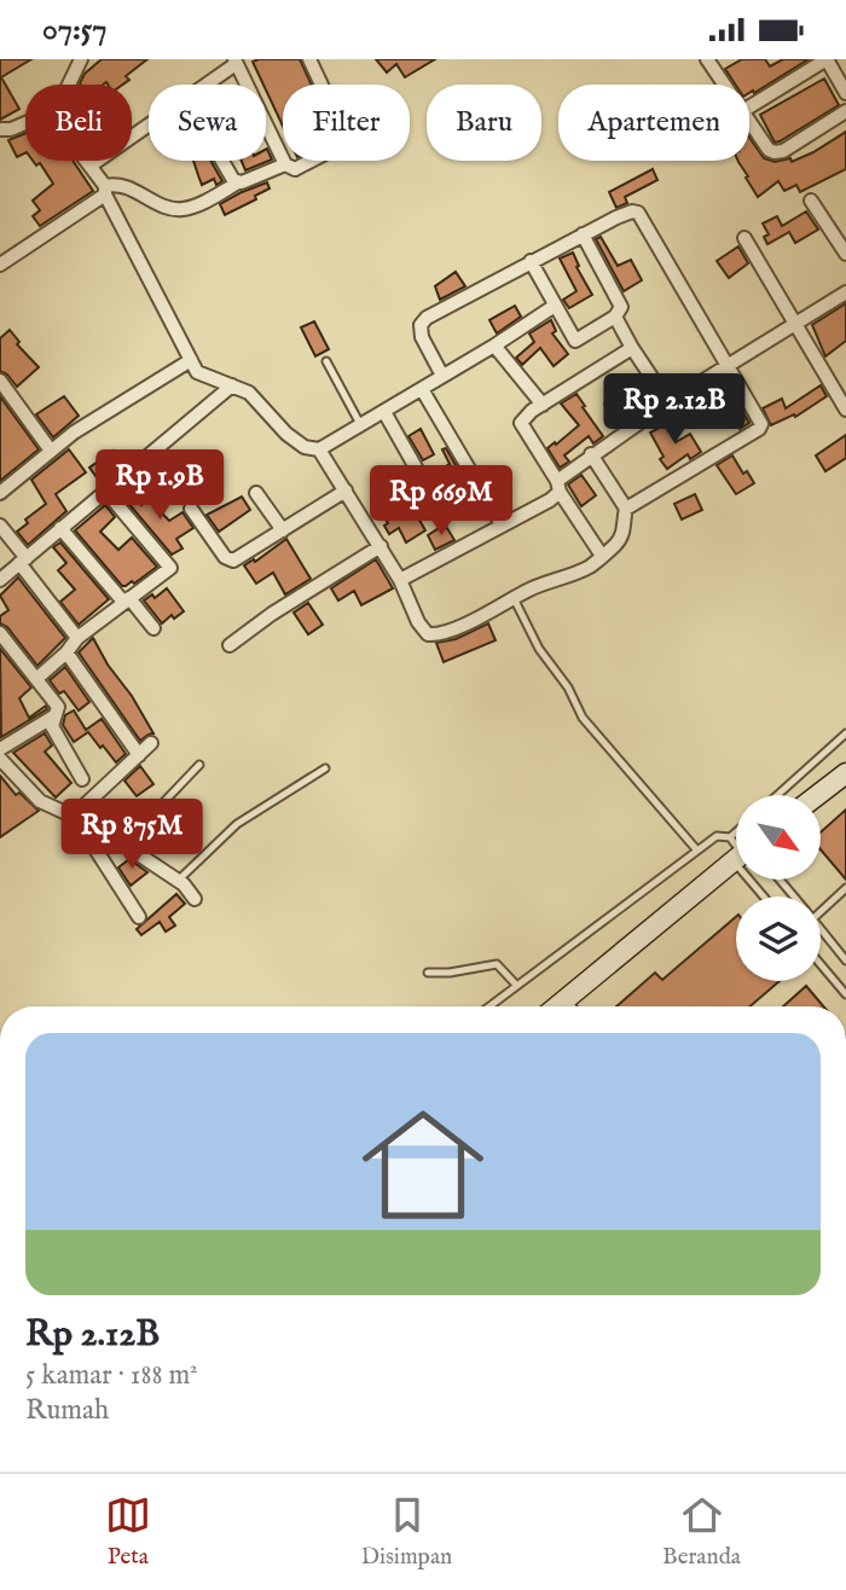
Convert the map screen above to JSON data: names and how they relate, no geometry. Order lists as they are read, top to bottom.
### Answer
{
  "north": "bottom right",
  "page": {
    "status": "07:57",
    "chip": [
      "Beli",
      "Sewa",
      "Filter",
      "Baru",
      "Apartemen"
    ],
    "price": [
      "Rp 2.12B",
      "Rp 1.9B",
      "Rp 669M",
      "Rp 875M"
    ],
    "list": [
      {
        "name": "Rp 2.12B",
        "note": "5 kamar · 188 m² · Rumah"
      }
    ],
    "tabs": ["Peta", "Disimpan", "Beranda"]
  }
}
